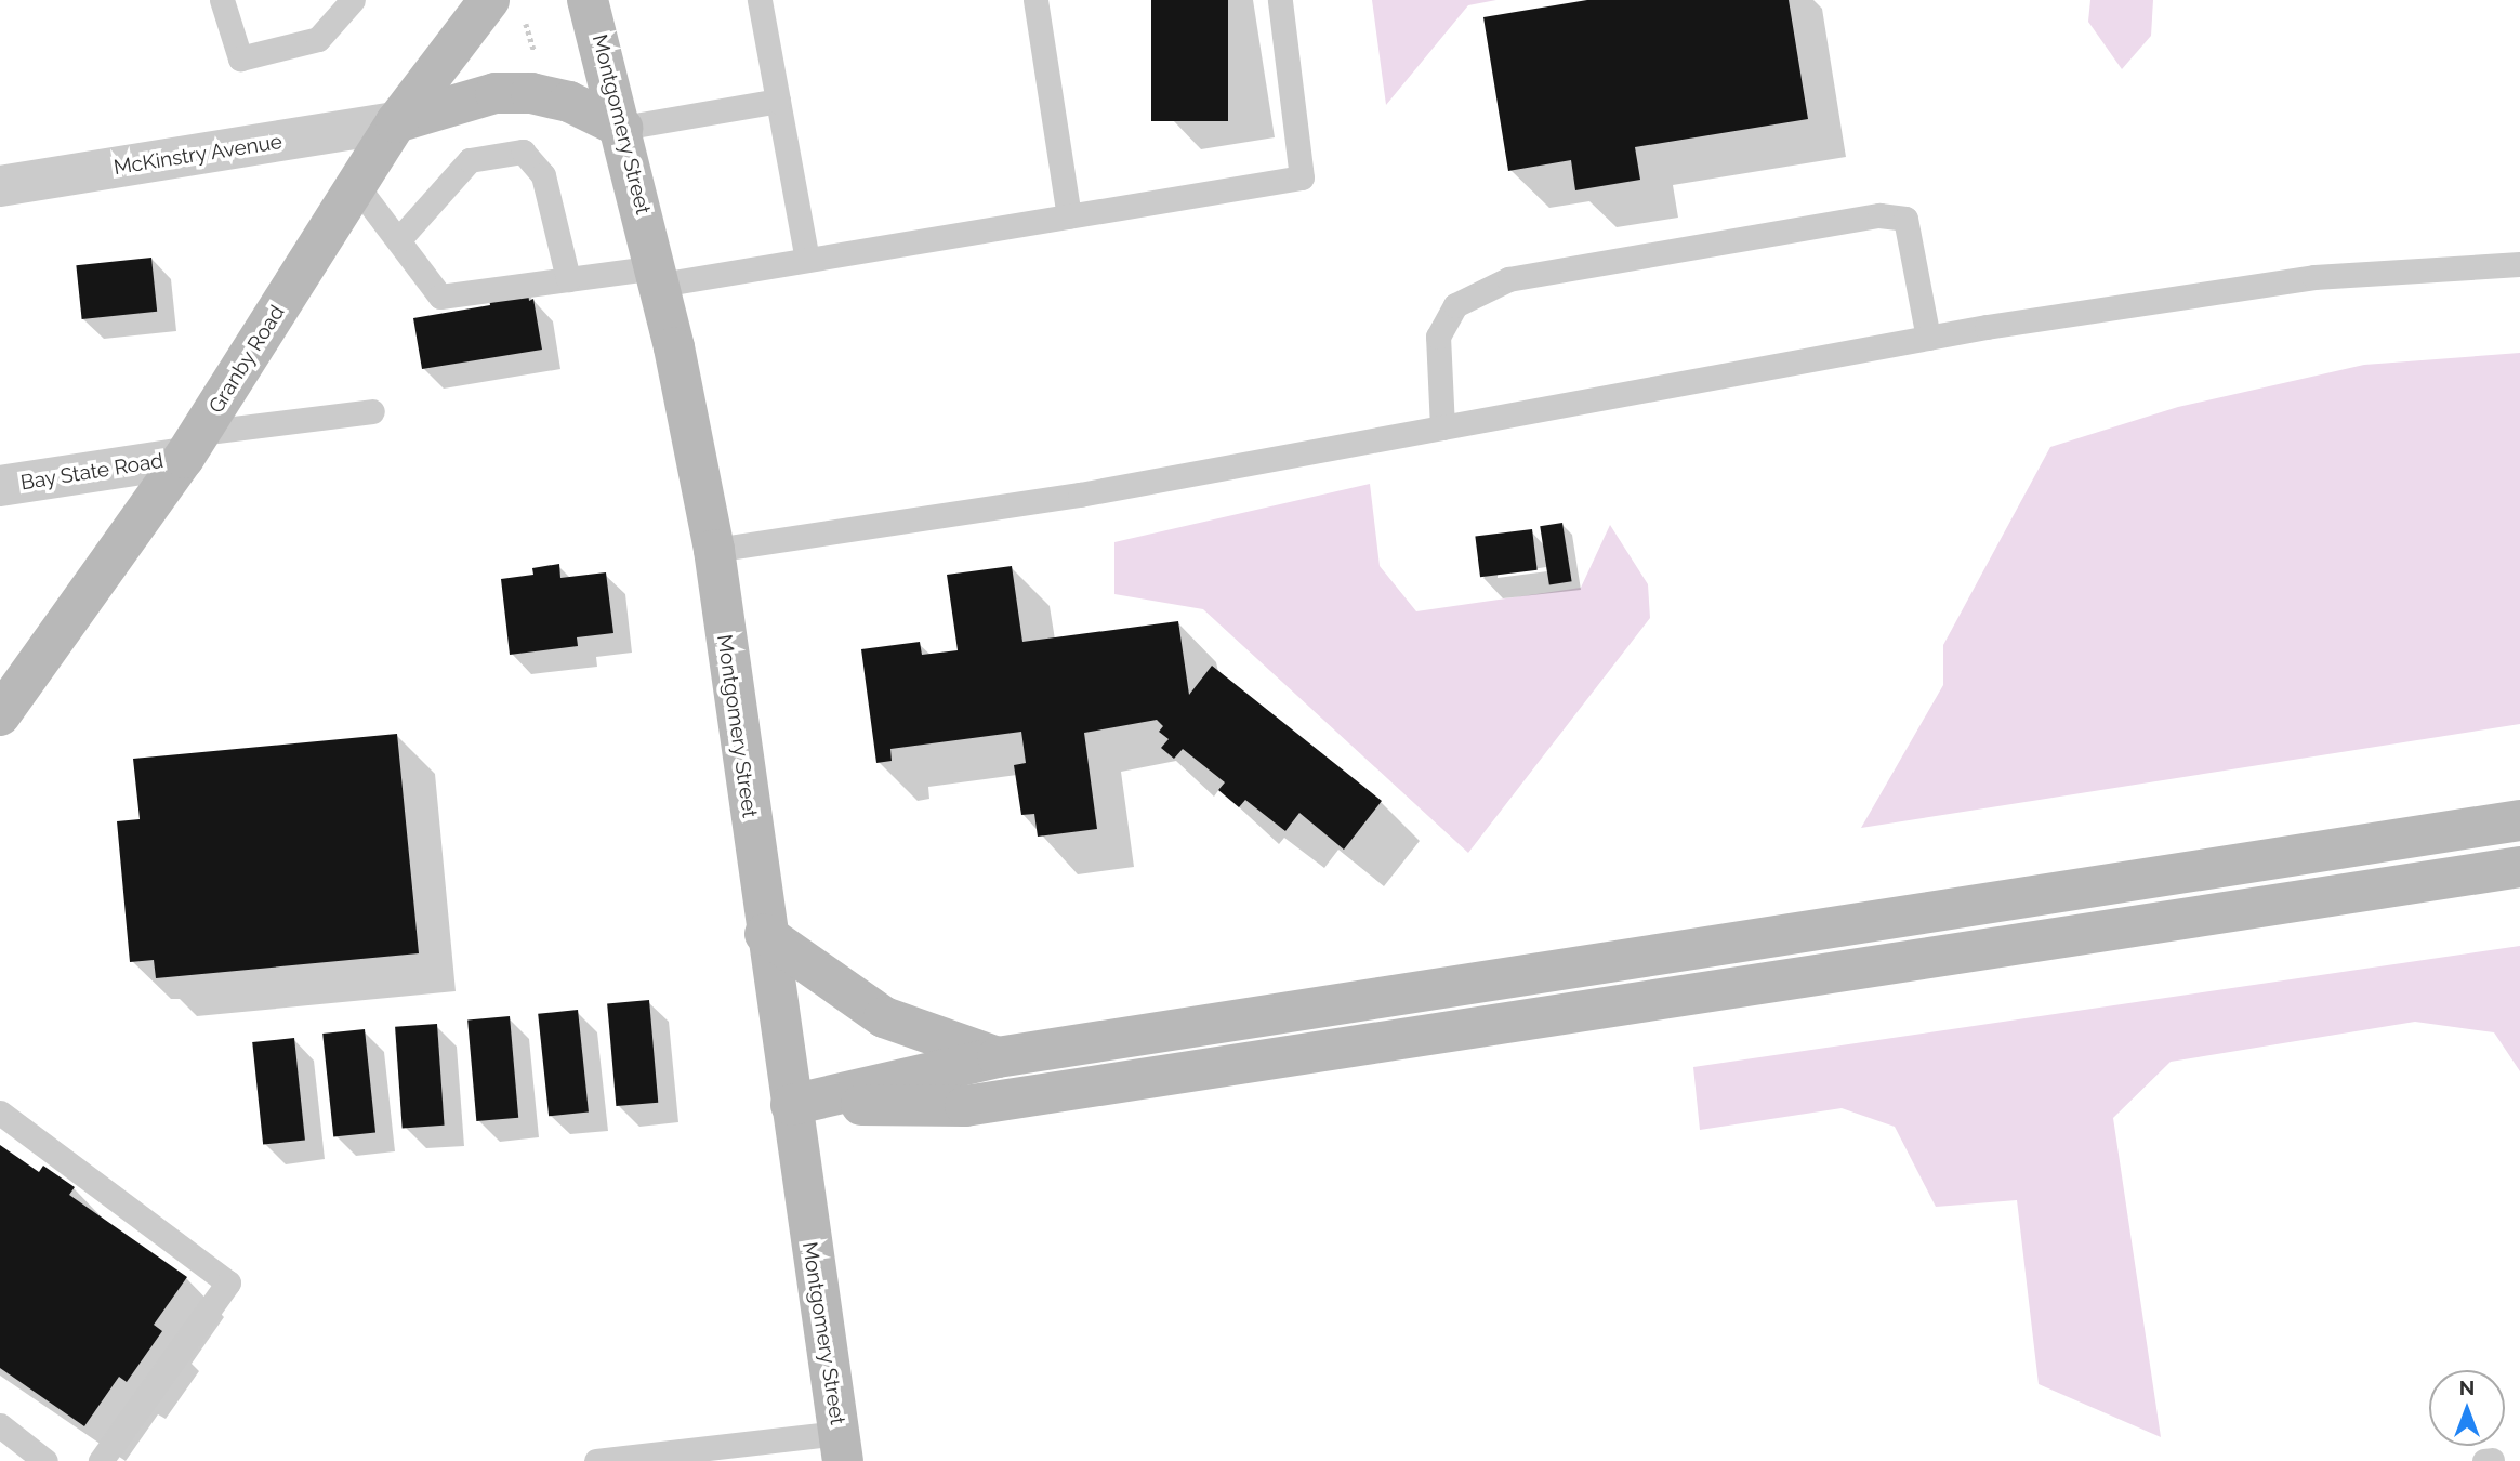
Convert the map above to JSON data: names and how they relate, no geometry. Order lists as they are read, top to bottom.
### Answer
{
  "streets": {
    "main road": ["Montgomery Street", "Granby Road"],
    "street": ["McKinstry Avenue", "Bay State Road"]
  },
  "crossings": [
    ["McKinstry Avenue", "Granby Road"],
    ["Granby Road", "Bay State Road"]
  ],
  "north": "top"
}
